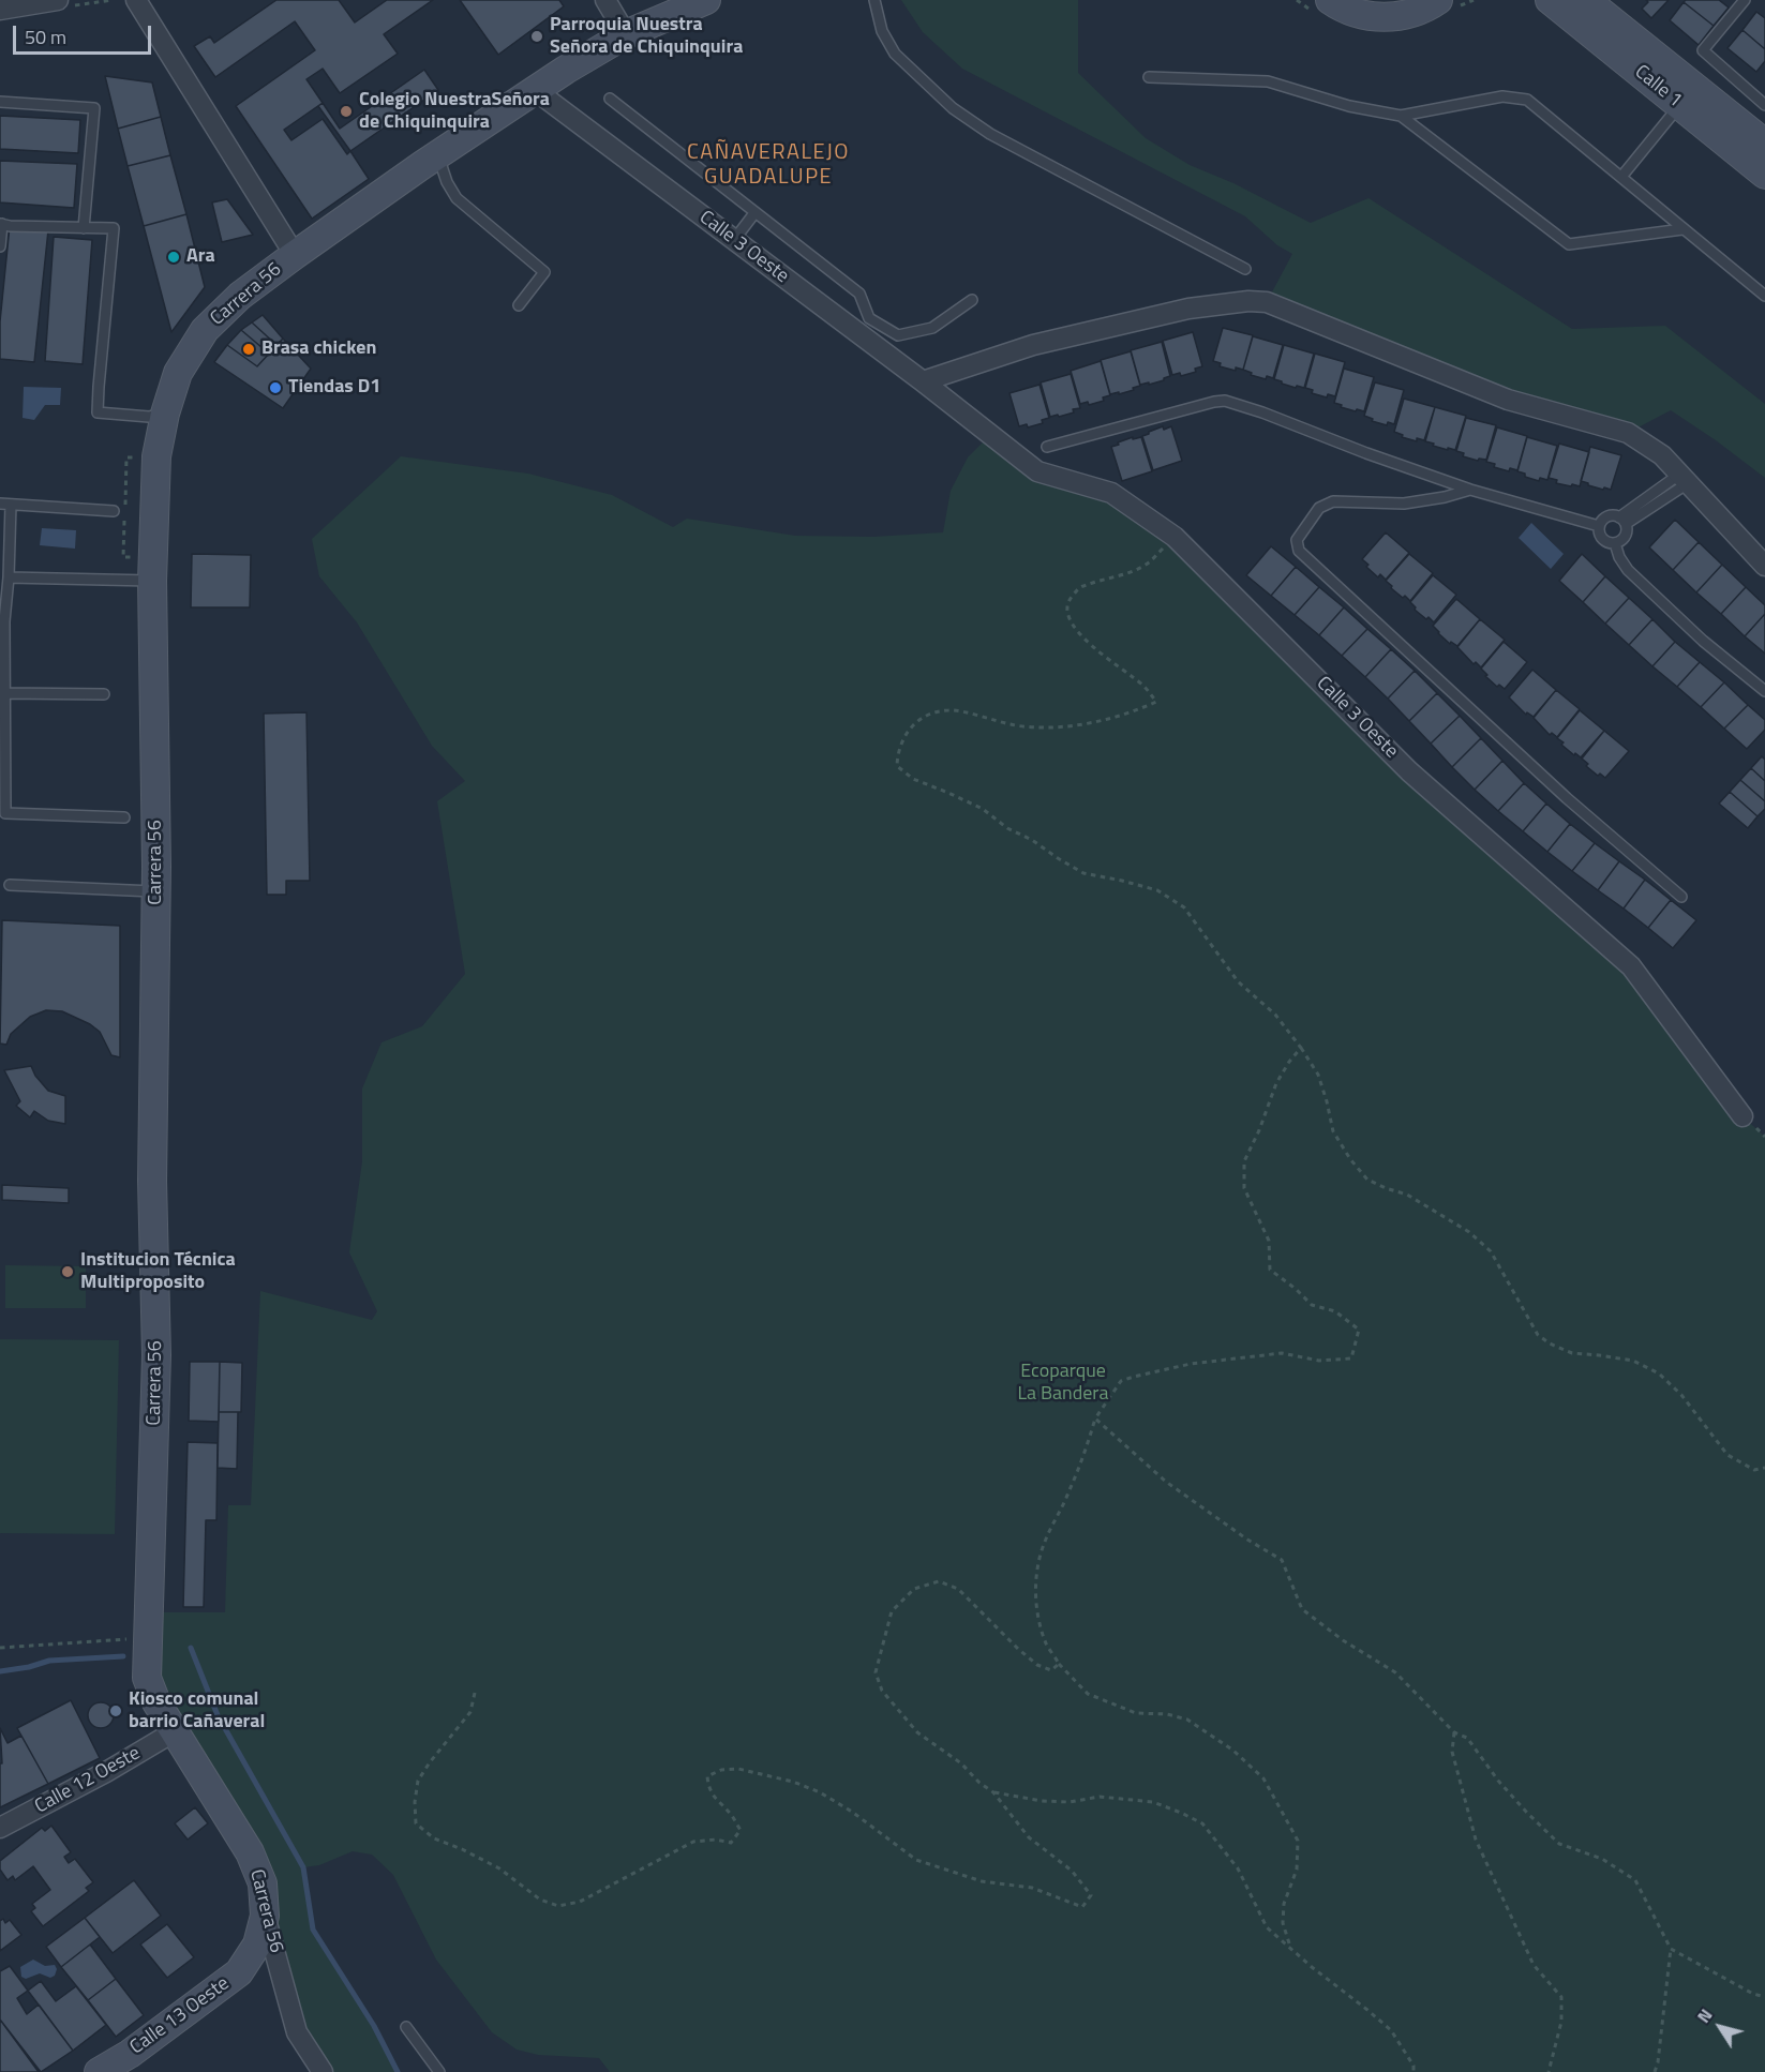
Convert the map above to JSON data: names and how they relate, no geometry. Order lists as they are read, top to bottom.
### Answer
{
  "streets": {
    "street": [
      "Calle 1",
      "Calle 3 Oeste",
      "Carrera 56",
      "Calle 12 Oeste",
      "Calle 13 Oeste"
    ]
  },
  "crossings": [
    ["Calle 3 Oeste", "Carrera 56"],
    ["Carrera 56", "Calle 12 Oeste"],
    ["Carrera 56", "Calle 13 Oeste"]
  ],
  "districts": ["CAÑAVERALEJO GUADALUPE"],
  "parks": ["Ecoparque La Bandera"],
  "places": [
    "Parroquia Nuestra Señora de Chiquinquira",
    "Colegio NuestraSeñora de Chiquinquira",
    "Ara",
    "Brasa chicken",
    "Tiendas D1",
    "Institucion Técnica Multiproposito",
    "Kiosco comunal barrio Cañaveral"
  ],
  "scale_bar": "50 m",
  "north": "top left"
}
